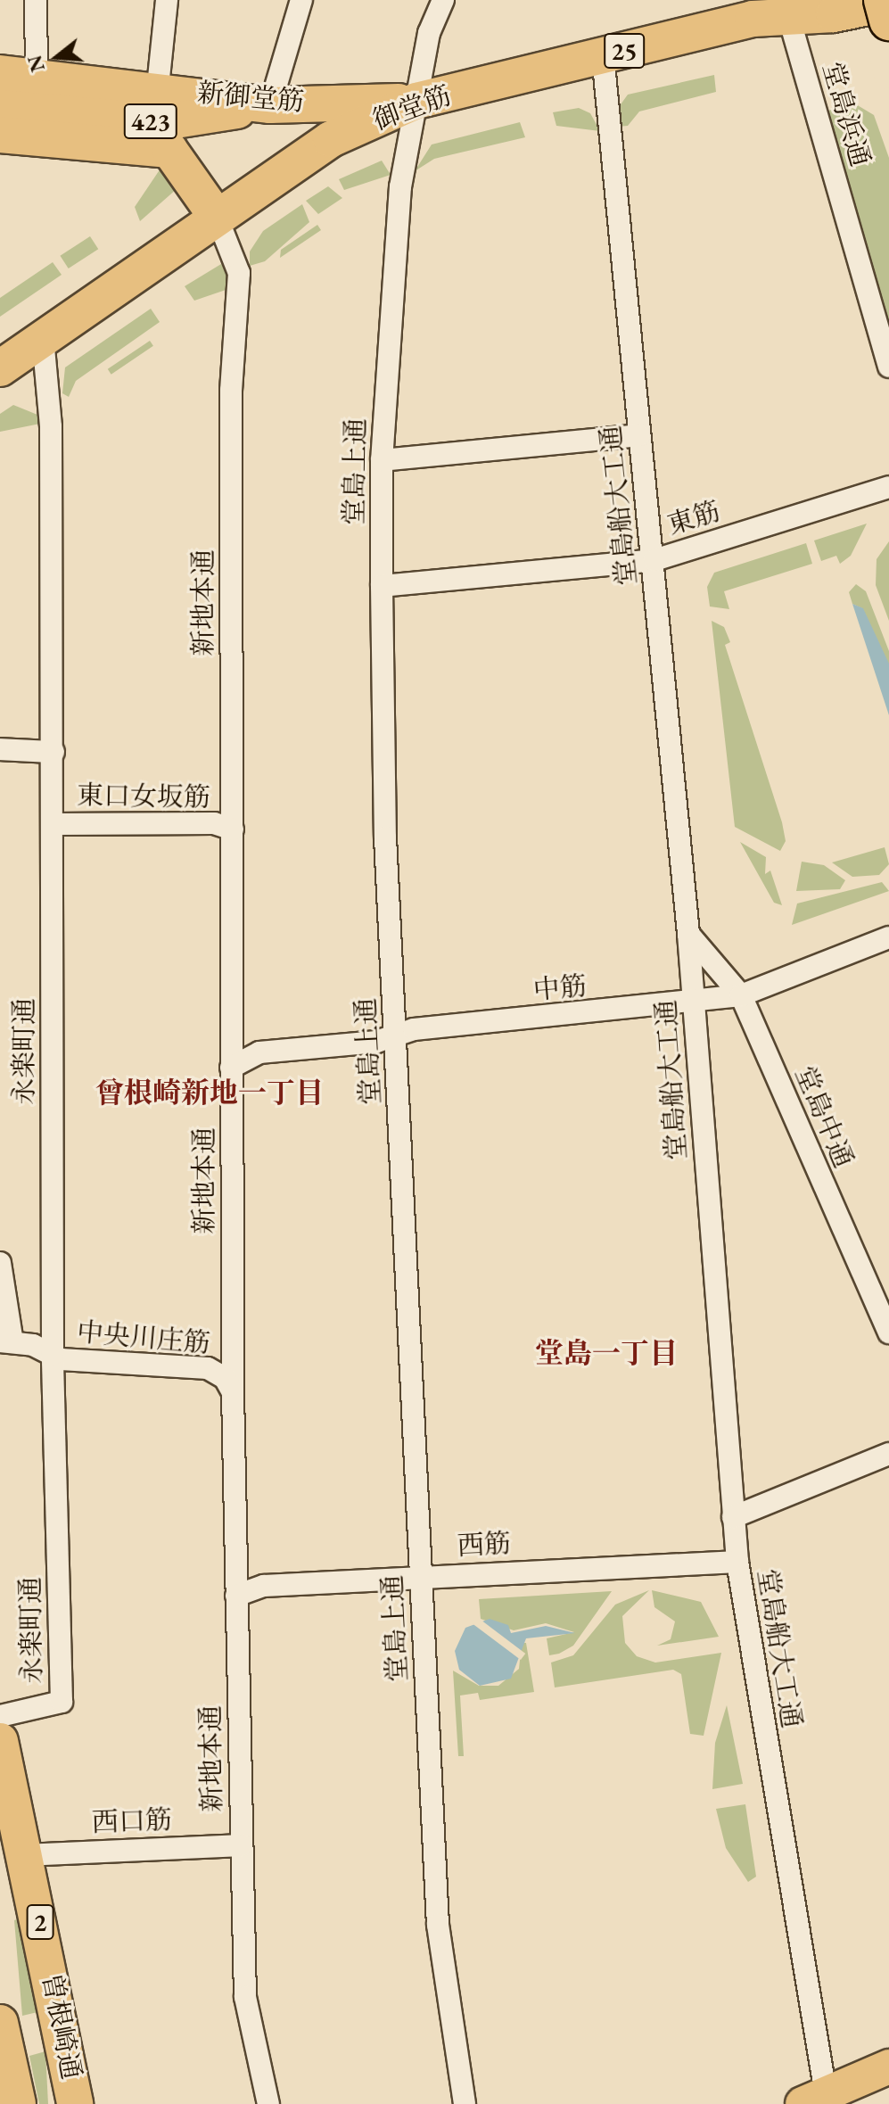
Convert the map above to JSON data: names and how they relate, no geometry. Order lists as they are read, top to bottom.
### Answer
{
  "streets": {
    "highway": [
      "25",
      "新御堂筋",
      "御堂筋",
      "423",
      "2",
      "曽根崎通"
    ],
    "street": [
      "堂島浜通",
      "堂島上通",
      "堂島船大工通",
      "東筋",
      "新地本通",
      "東口女坂筋",
      "中筋",
      "永楽町通",
      "堂島中通",
      "中央川庄筋",
      "西筋",
      "西口筋"
    ]
  },
  "crossings": [
    ["新御堂筋", "御堂筋"],
    ["新御堂筋", "423"],
    ["新御堂筋", "堂島上通"],
    ["御堂筋", "堂島浜通"],
    ["御堂筋", "堂島上通"],
    ["御堂筋", "堂島船大工通"],
    ["御堂筋", "新地本通"],
    ["御堂筋", "永楽町通"],
    ["堂島上通", "東筋"],
    ["堂島上通", "中筋"],
    ["堂島上通", "西筋"],
    ["堂島船大工通", "東筋"],
    ["堂島船大工通", "中筋"],
    ["堂島船大工通", "堂島中通"],
    ["堂島船大工通", "西筋"],
    ["新地本通", "東口女坂筋"],
    ["新地本通", "中筋"],
    ["新地本通", "中央川庄筋"],
    ["新地本通", "西筋"],
    ["新地本通", "西口筋"],
    ["東口女坂筋", "永楽町通"],
    ["中筋", "堂島中通"],
    ["永楽町通", "中央川庄筋"],
    ["西口筋", "曽根崎通"]
  ],
  "districts": ["曾根崎新地一丁目", "堂島一丁目"],
  "north": "left"
}
